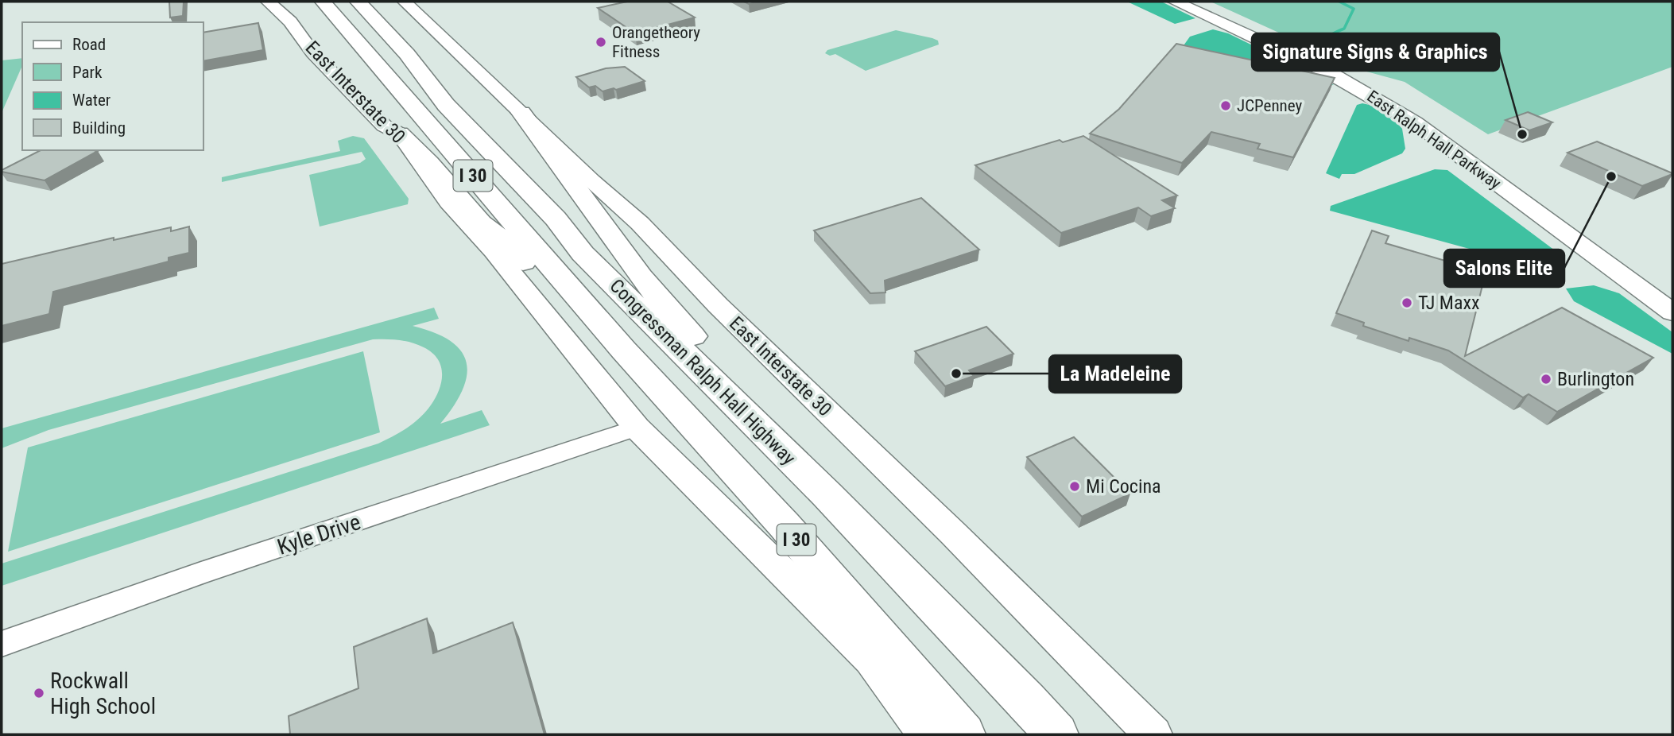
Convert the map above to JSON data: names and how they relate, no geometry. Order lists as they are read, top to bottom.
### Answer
{
  "streets": {
    "highway": ["I 30", "Congressman Ralph Hall Highway"],
    "main road": ["East Interstate 30", "East Ralph Hall Parkway"],
    "street": ["Kyle Drive"]
  },
  "crossings": [
    ["East Interstate 30", "Kyle Drive"]
  ],
  "places": [
    "Orangetheory Fitness",
    "JCPenney",
    "Signature Signs & Graphics",
    "Salons Elite",
    "TJ Maxx",
    "La Madeleine",
    "Burlington",
    "Mi Cocina",
    "Rockwall High School"
  ],
  "legend": [
    "Road",
    "Park",
    "Water",
    "Building"
  ]
}
